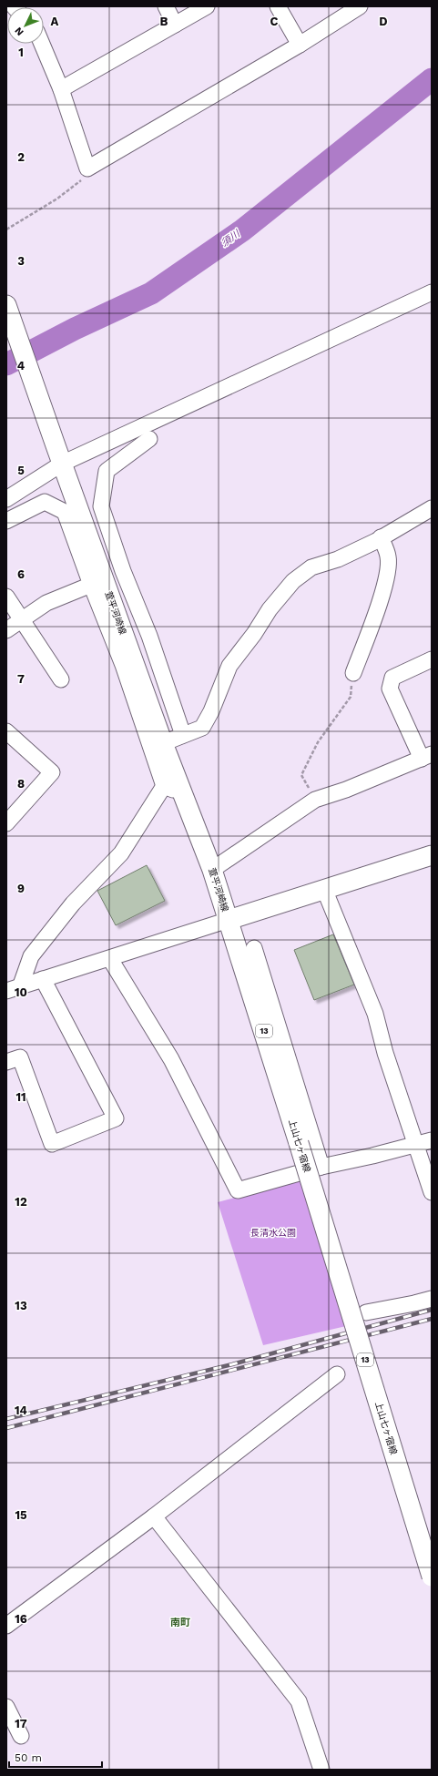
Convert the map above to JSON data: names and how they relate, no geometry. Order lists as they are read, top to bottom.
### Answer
{
  "streets": {
    "main road": ["萱平河崎線", "13", "上山七ヶ宿線"]
  },
  "crossings": [
    ["萱平河崎線", "上山七ヶ宿線"]
  ],
  "districts": ["南町"],
  "water": ["須川"],
  "parks": ["長清水公園"],
  "scale_bar": "50 m",
  "north": "bottom left",
  "grid": {
    "columns": [
      "A",
      "B",
      "C",
      "D"
    ],
    "rows": [
      "1",
      "2",
      "3",
      "4",
      "5",
      "6",
      "7",
      "8",
      "9",
      "10",
      "11",
      "12",
      "13",
      "14",
      "15",
      "16",
      "17"
    ]
  }
}
